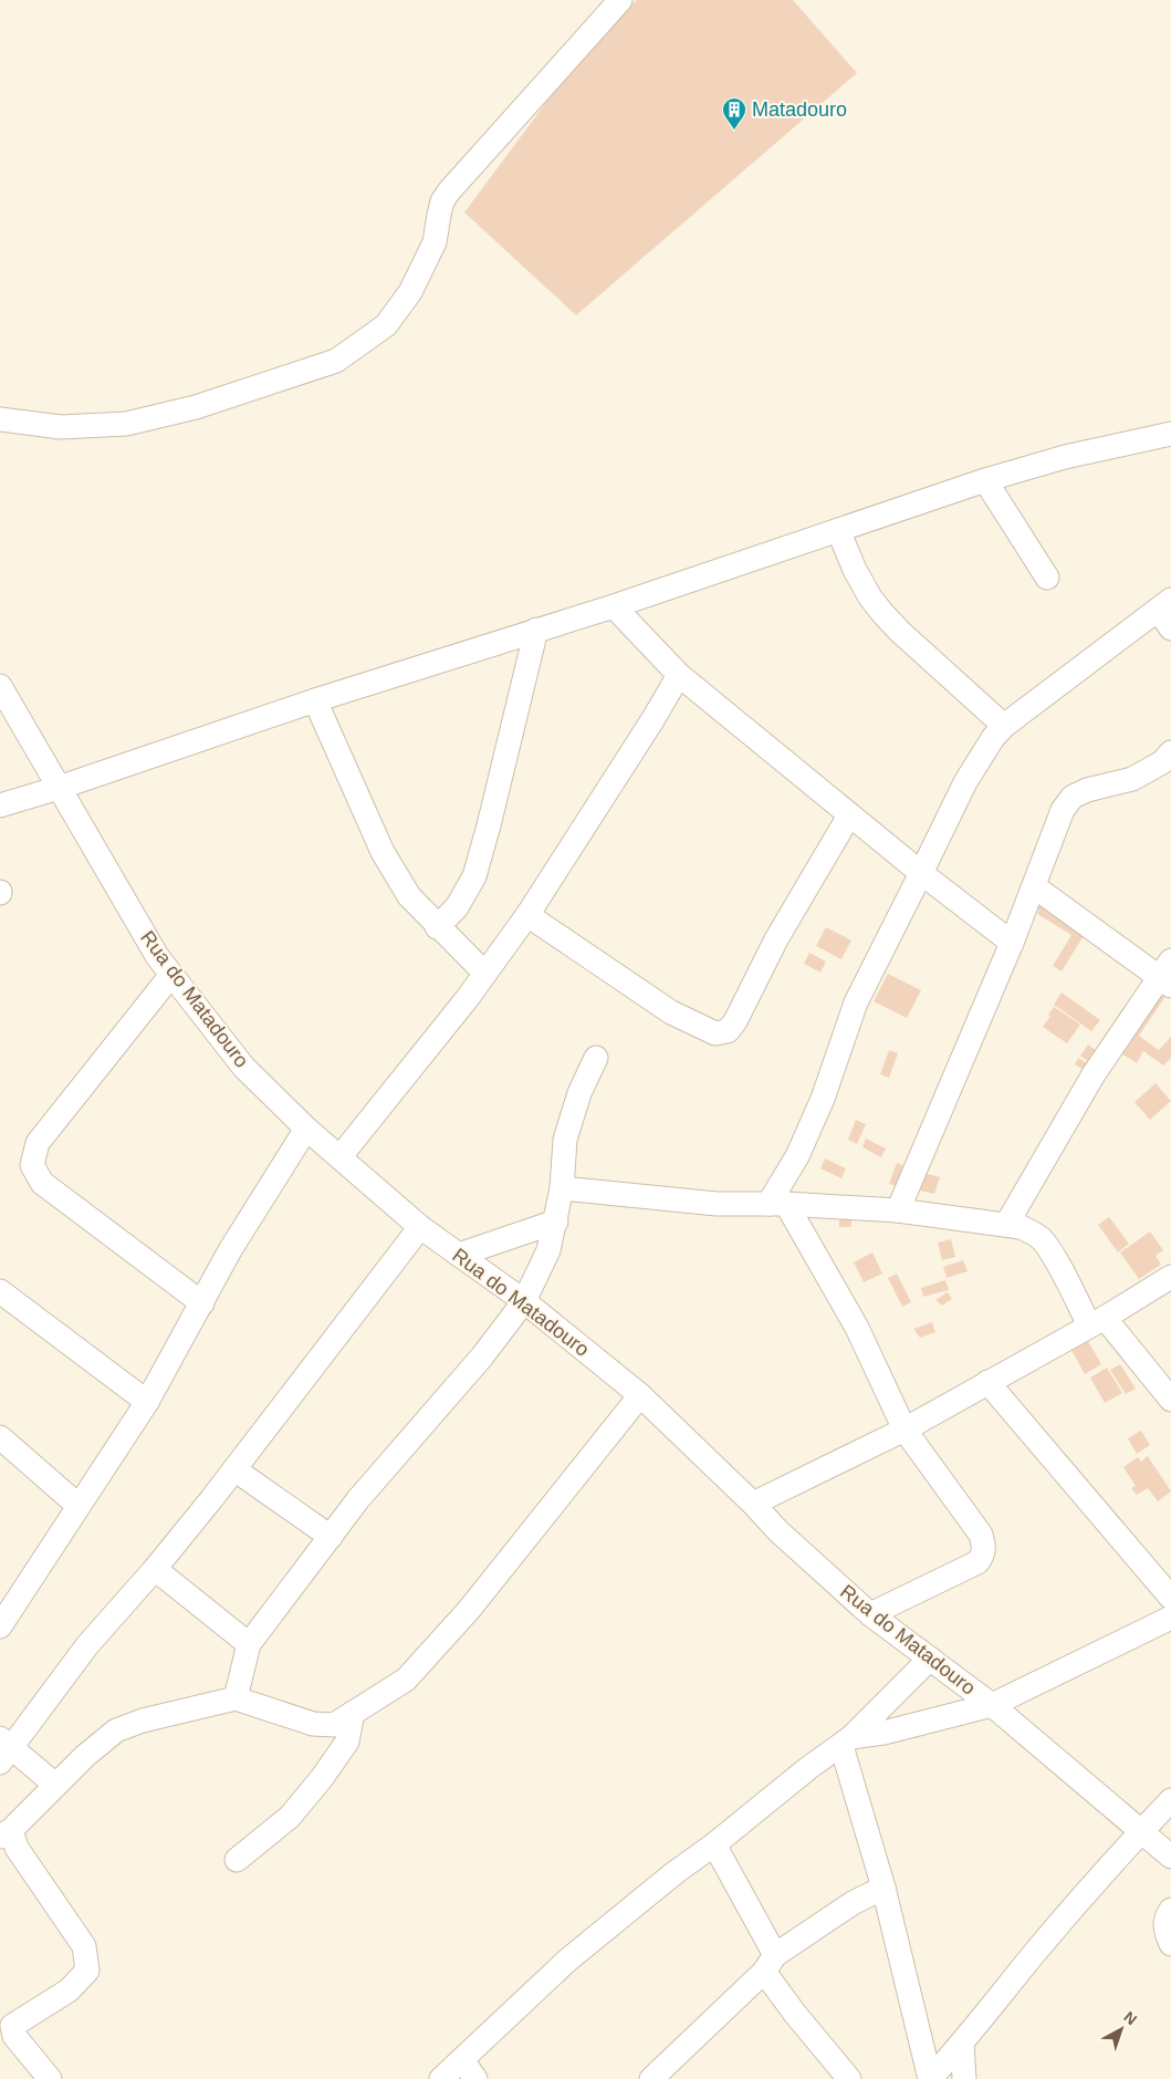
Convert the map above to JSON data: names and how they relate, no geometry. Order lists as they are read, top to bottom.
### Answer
{
  "streets": {
    "street": ["Rua do Matadouro"]
  },
  "places": {
    "building": ["Matadouro"]
  },
  "north": "top right"
}
